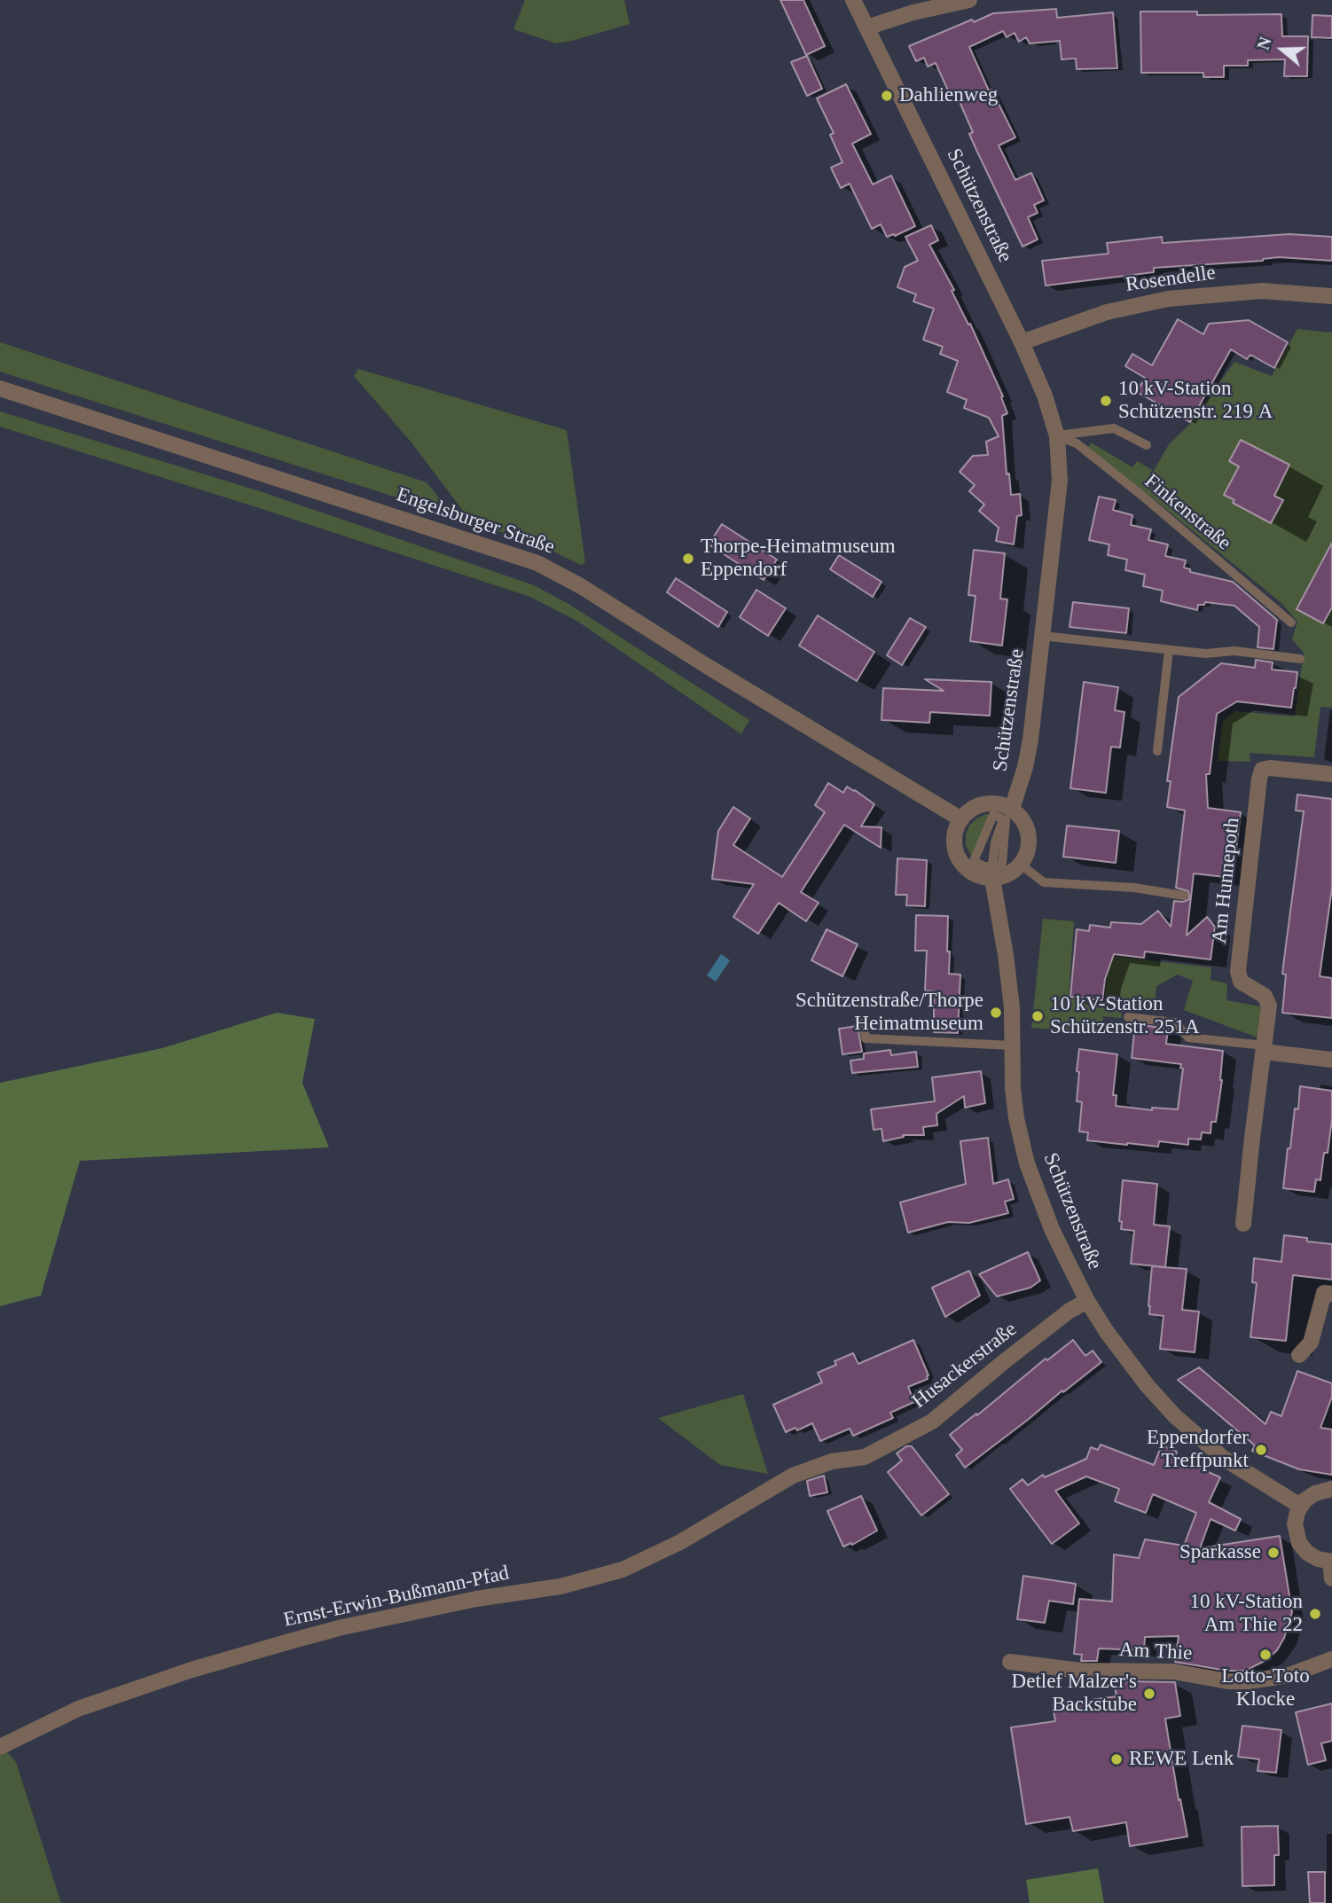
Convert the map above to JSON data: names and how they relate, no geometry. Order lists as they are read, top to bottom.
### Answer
{
  "streets": {
    "street": [
      "Schützenstraße",
      "Rosendelle",
      "Engelsburger Straße",
      "Am Hunnepoth",
      "Husackerstraße",
      "Ernst-Erwin-Bußmann-Pfad",
      "Am Thie"
    ],
    "lane": ["Finkenstraße"]
  },
  "crossings": [
    ["Schützenstraße", "Rosendelle"],
    ["Schützenstraße", "Finkenstraße"],
    ["Schützenstraße", "Husackerstraße"],
    ["Husackerstraße", "Ernst-Erwin-Bußmann-Pfad"]
  ],
  "places": [
    "Dahlienweg",
    "10 kV-Station Schützenstr. 219 A",
    "Thorpe-Heimatmuseum Eppendorf",
    "Schützenstraße/Thorpe Heimatmuseum",
    "10 kV-Station Schützenstr. 251A",
    "Eppendorfer Treffpunkt",
    "Sparkasse",
    "10 kV-Station Am Thie 22",
    "Lotto-Toto Klocke",
    "Detlef Malzer's Backstube",
    "REWE Lenk"
  ],
  "north": "left"
}
